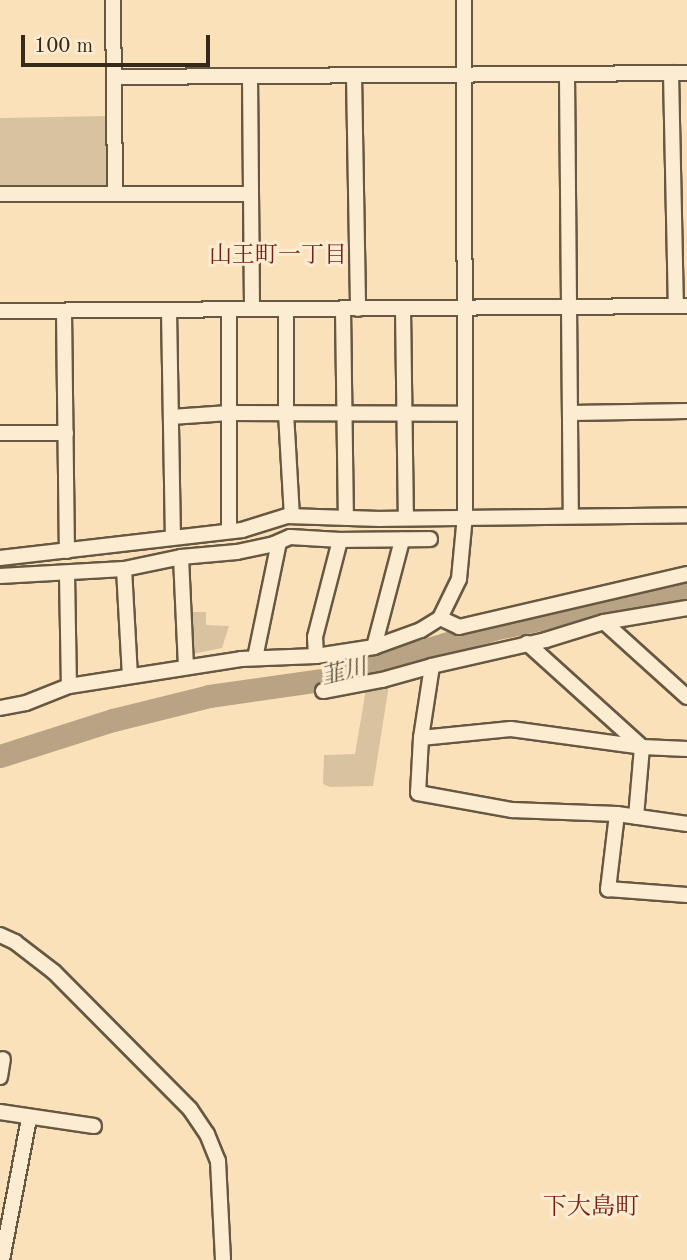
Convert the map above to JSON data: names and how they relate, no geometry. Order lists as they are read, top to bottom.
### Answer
{
  "districts": ["山王町一丁目", "下大島町"],
  "water": ["韮川"],
  "scale_bar": "100 m"
}
